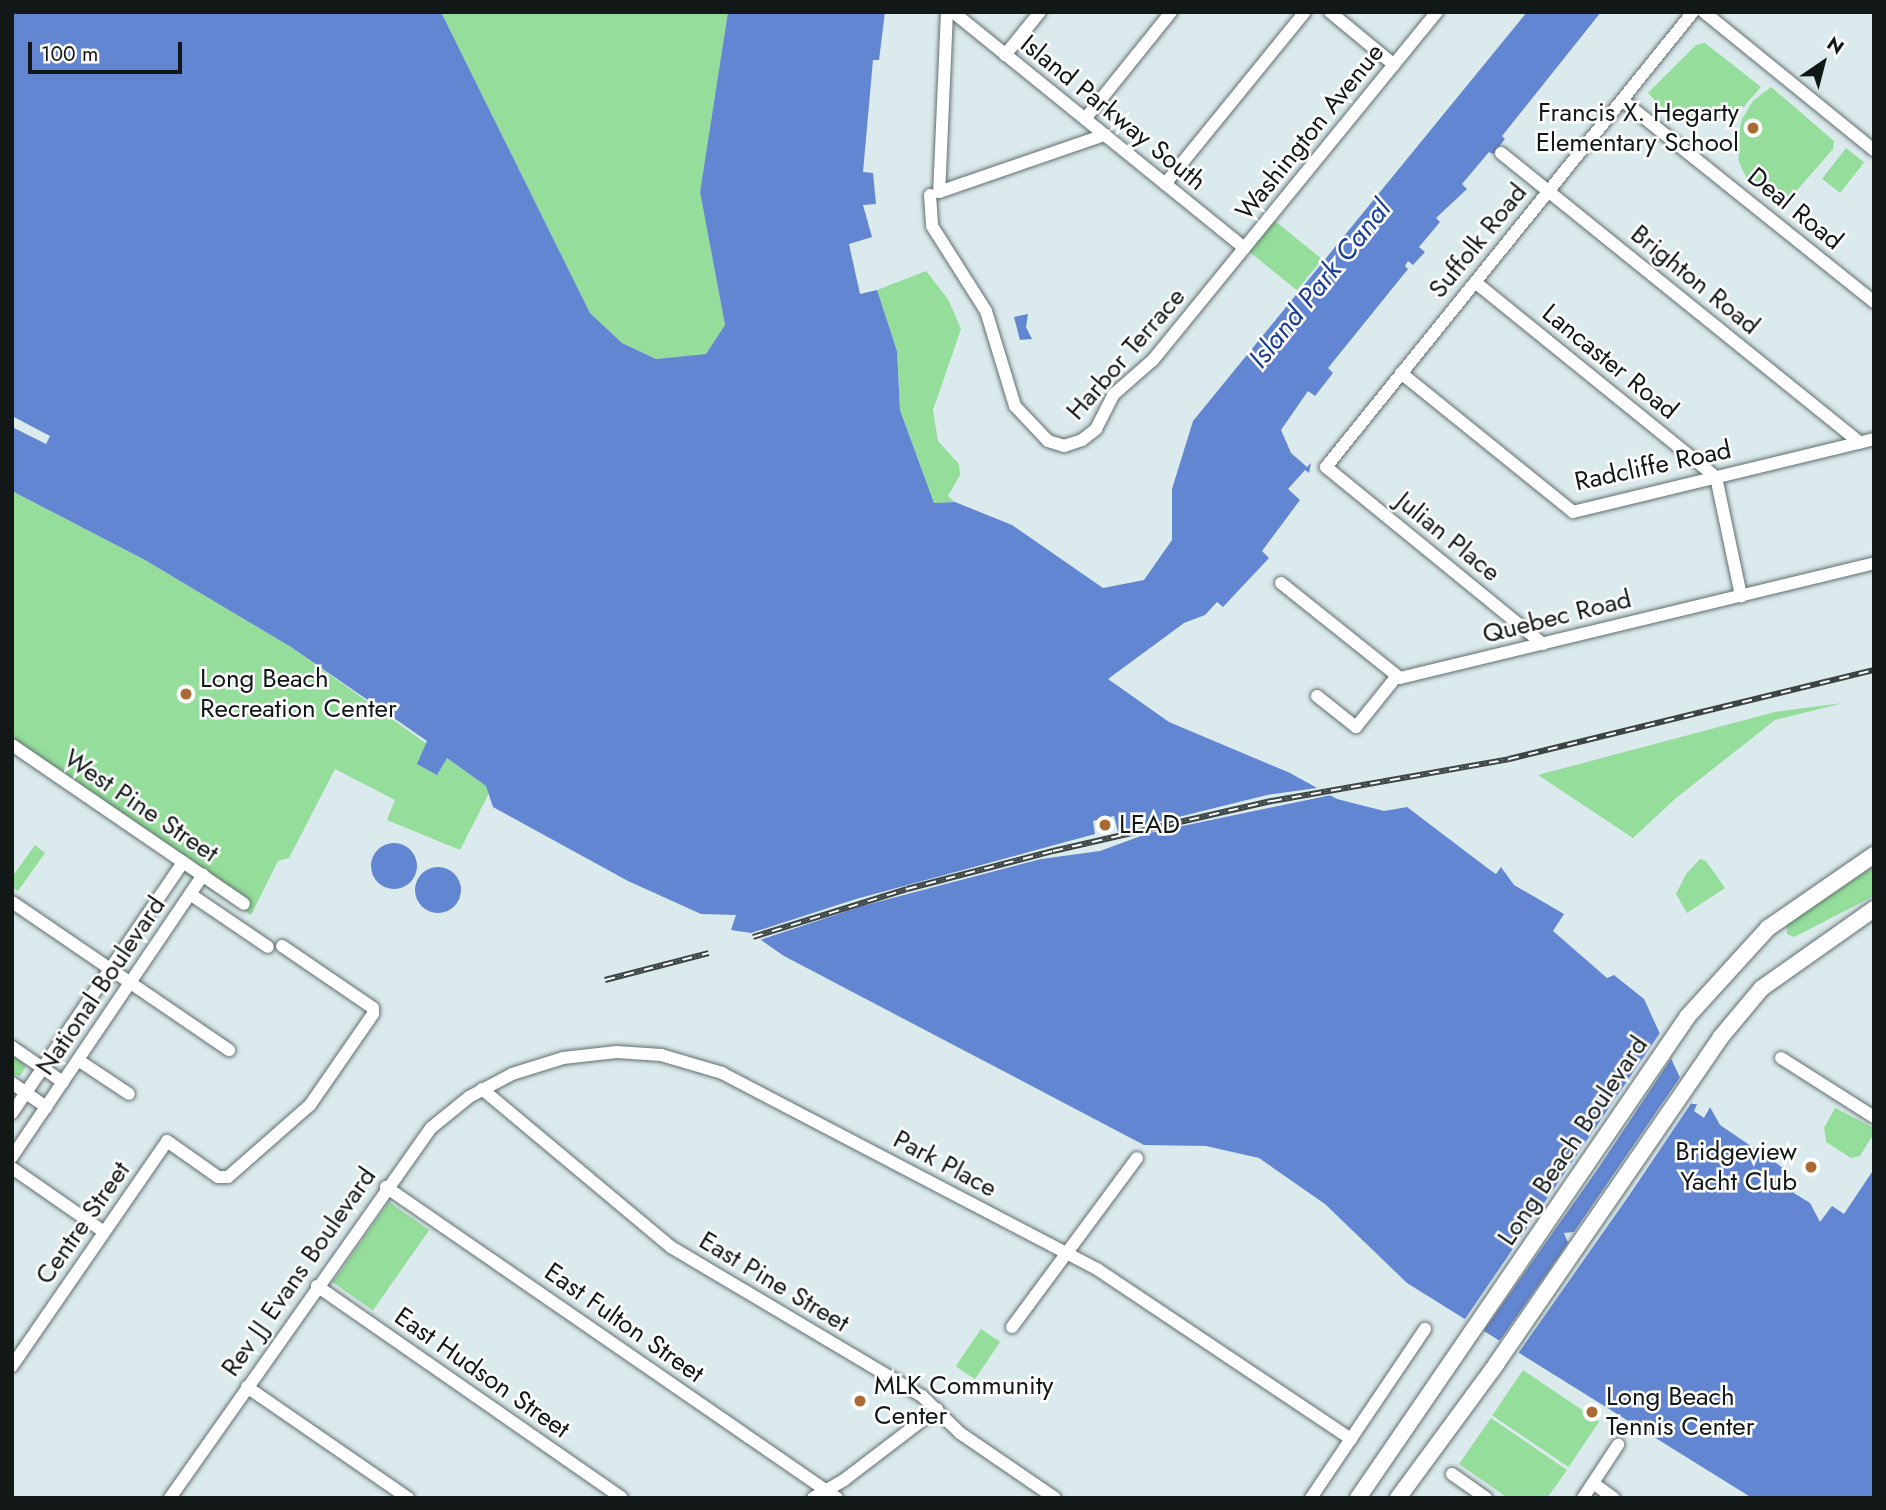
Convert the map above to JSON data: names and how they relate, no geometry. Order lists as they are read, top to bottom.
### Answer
{
  "streets": {
    "main road": ["Long Beach Boulevard"],
    "street": [
      "Island Parkway South",
      "Washington Avenue",
      "Deal Road",
      "Suffolk Road",
      "Brighton Road",
      "Harbor Terrace",
      "Lancaster Road",
      "Radcliffe Road",
      "Julian Place",
      "Quebec Road",
      "West Pine Street",
      "National Boulevard",
      "Park Place",
      "Centre Street",
      "Rev JJ Evans Boulevard",
      "East Pine Street",
      "East Fulton Street",
      "East Hudson Street"
    ]
  },
  "crossings": [
    ["Island Parkway South", "Washington Avenue"],
    ["Island Parkway South", "Harbor Terrace"],
    ["Washington Avenue", "Harbor Terrace"],
    ["Deal Road", "Suffolk Road"],
    ["Suffolk Road", "Brighton Road"],
    ["Suffolk Road", "Lancaster Road"],
    ["Suffolk Road", "Radcliffe Road"],
    ["Suffolk Road", "Julian Place"],
    ["Brighton Road", "Radcliffe Road"],
    ["Lancaster Road", "Radcliffe Road"],
    ["Julian Place", "Quebec Road"],
    ["West Pine Street", "National Boulevard"],
    ["Park Place", "Rev JJ Evans Boulevard"],
    ["Park Place", "East Pine Street"],
    ["Rev JJ Evans Boulevard", "East Pine Street"],
    ["Rev JJ Evans Boulevard", "East Fulton Street"],
    ["Rev JJ Evans Boulevard", "East Hudson Street"]
  ],
  "water": ["Island Park Canal"],
  "places": [
    "Francis X. Hegarty Elementary School",
    "Long Beach Recreation Center",
    "LEAD",
    "Bridgeview Yacht Club",
    "MLK Community Center",
    "Long Beach Tennis Center"
  ],
  "scale_bar": "100 m",
  "north": "top right"
}
